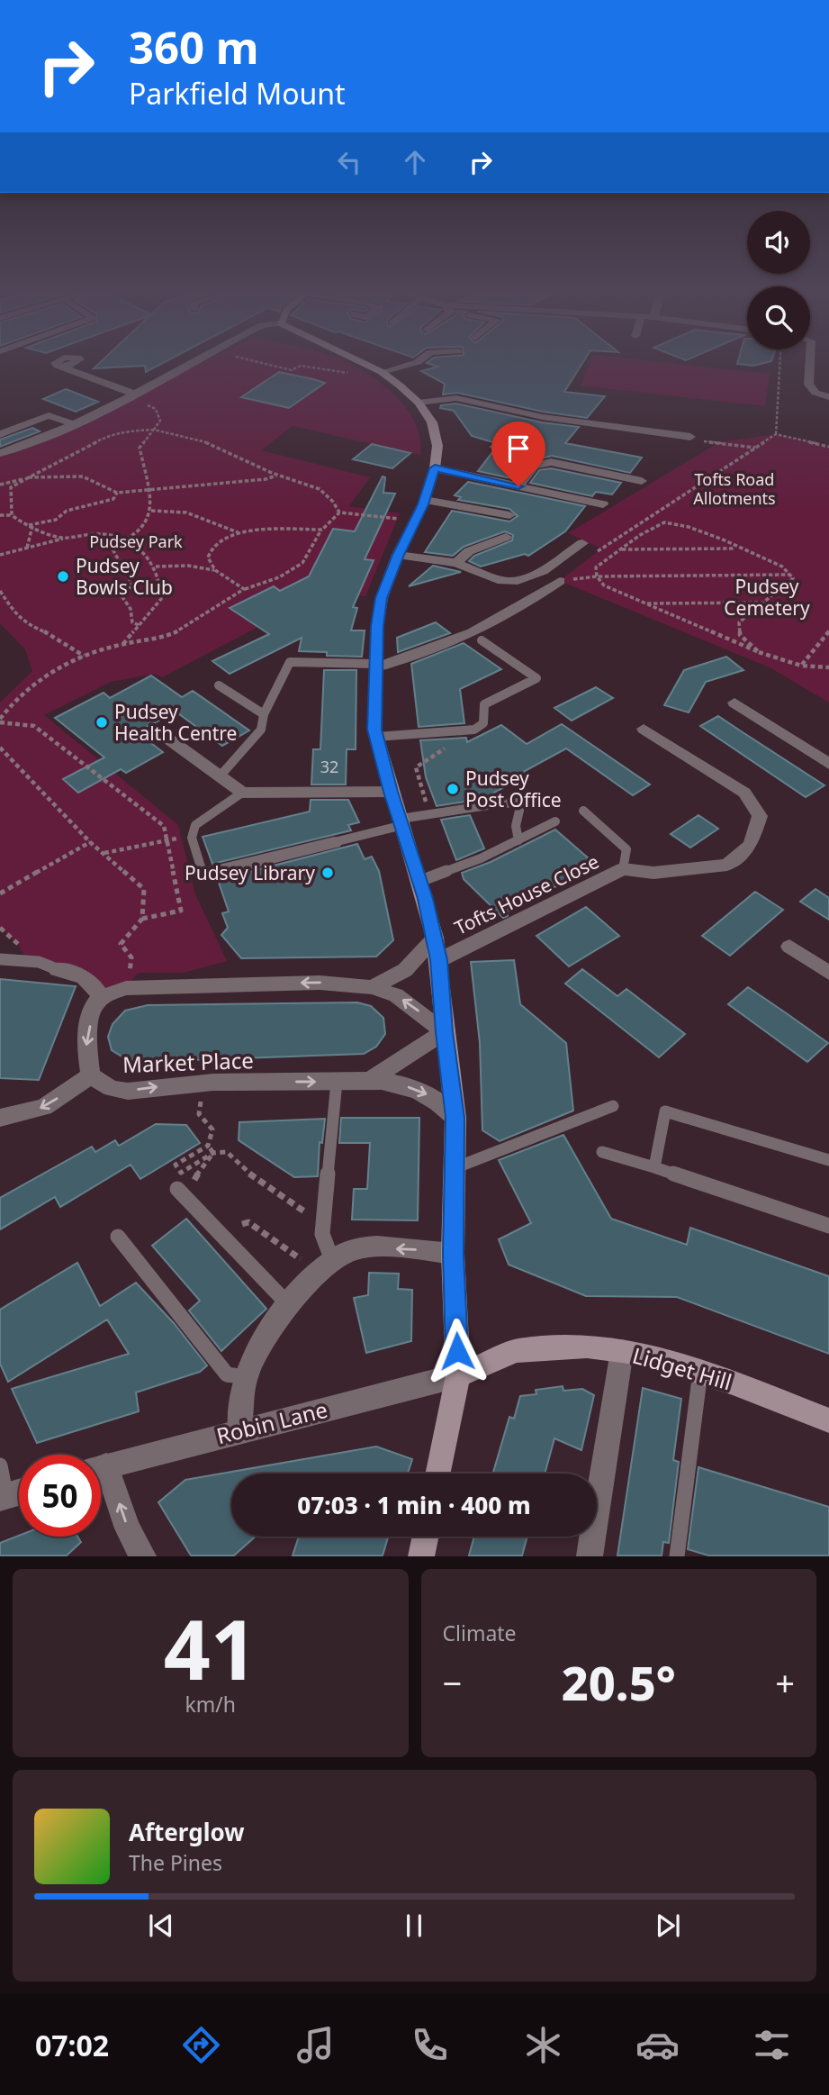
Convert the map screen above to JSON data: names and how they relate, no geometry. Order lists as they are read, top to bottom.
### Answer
{
  "streets": {
    "main road": ["Lidget Hill"],
    "street": ["Tofts House Close", "Market Place", "Robin Lane"]
  },
  "crossings": [
    ["Lidget Hill", "Robin Lane"]
  ],
  "parks": ["Tofts Road Allotments", "Pudsey Park", "Pudsey Cemetery"],
  "places": [
    "Pudsey Bowls Club",
    "Pudsey Health Centre",
    "Pudsey Post Office",
    "Pudsey Library"
  ],
  "house_numbers": ["32"],
  "page": {
    "turn": ["360 m", "Parkfield Mount"],
    "limit": "50",
    "trip": "07:03 · 1 min · 400 m",
    "tile": [
      ["41", "km/h"],
      "Climate"
    ],
    "heat": ["−", "20.5°", "+"],
    "song": ["Afterglow", "The Pines"],
    "tabs": "07:02"
  }
}
